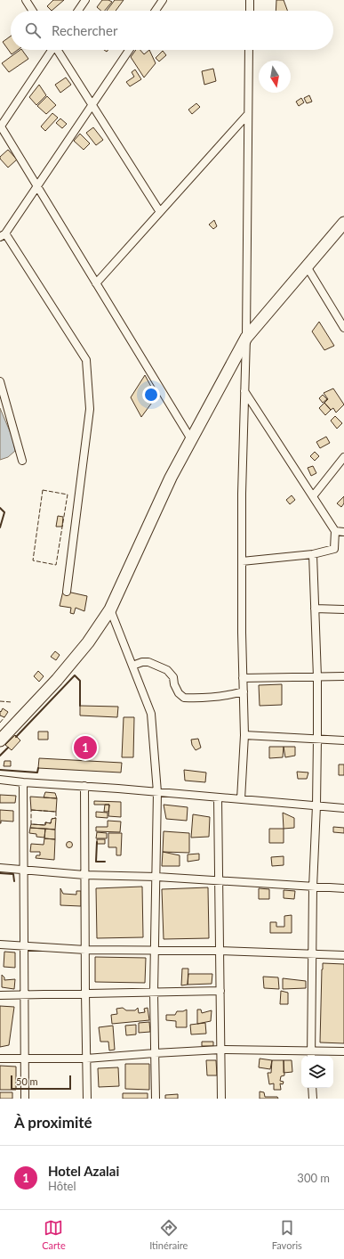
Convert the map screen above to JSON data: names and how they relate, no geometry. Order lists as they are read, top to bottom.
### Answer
{
  "scale_bar": "50 m",
  "north": "bottom",
  "page": {
    "search": "Rechercher",
    "pins": "1",
    "scale": "50 m",
    "heading": "À proximité",
    "list": [
      {
        "mark": "1",
        "name": "Hotel Azalai",
        "note": "Hôtel",
        "value": "300 m"
      }
    ],
    "nav": ["Carte", "Itinéraire", "Favoris"]
  }
}
